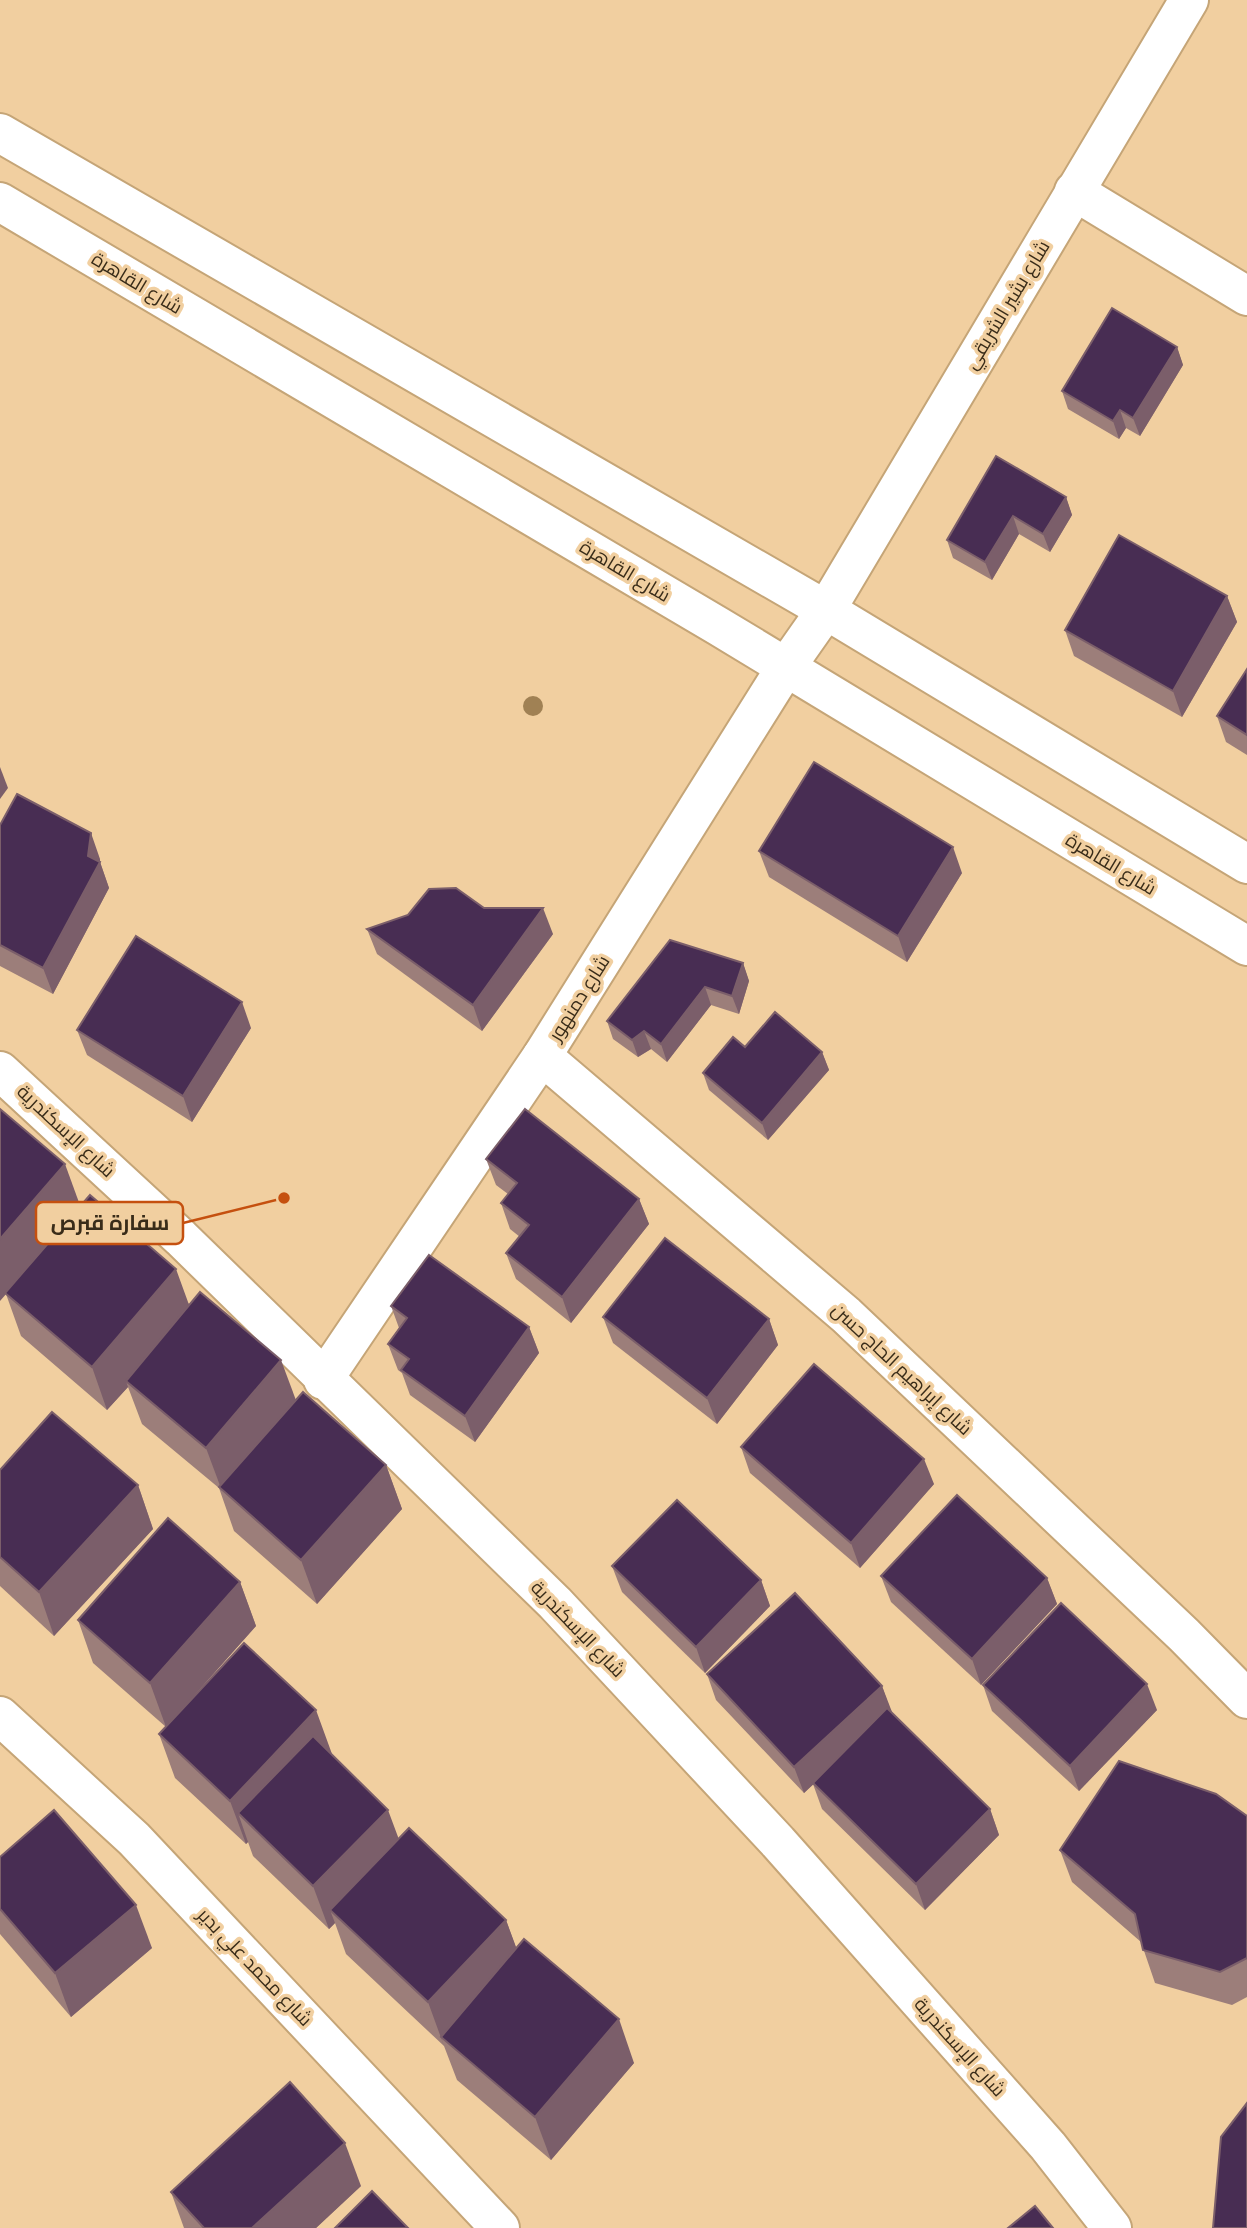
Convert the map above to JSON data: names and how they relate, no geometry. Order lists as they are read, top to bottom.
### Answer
{
  "streets": {
    "street": [
      "شارع القاهرة",
      "شارع بشير الشريقي",
      "شارع دمنهور",
      "شارع الإسكندرية",
      "شارع إبراهيم الحاج حسن",
      "شارع محمد علي بدير"
    ]
  },
  "crossings": [
    ["شارع القاهرة", "شارع دمنهور"],
    ["شارع بشير الشريقي", "شارع دمنهور"],
    ["شارع دمنهور", "شارع الإسكندرية"],
    ["شارع دمنهور", "شارع إبراهيم الحاج حسن"]
  ],
  "places": ["سفارة قبرص"]
}
